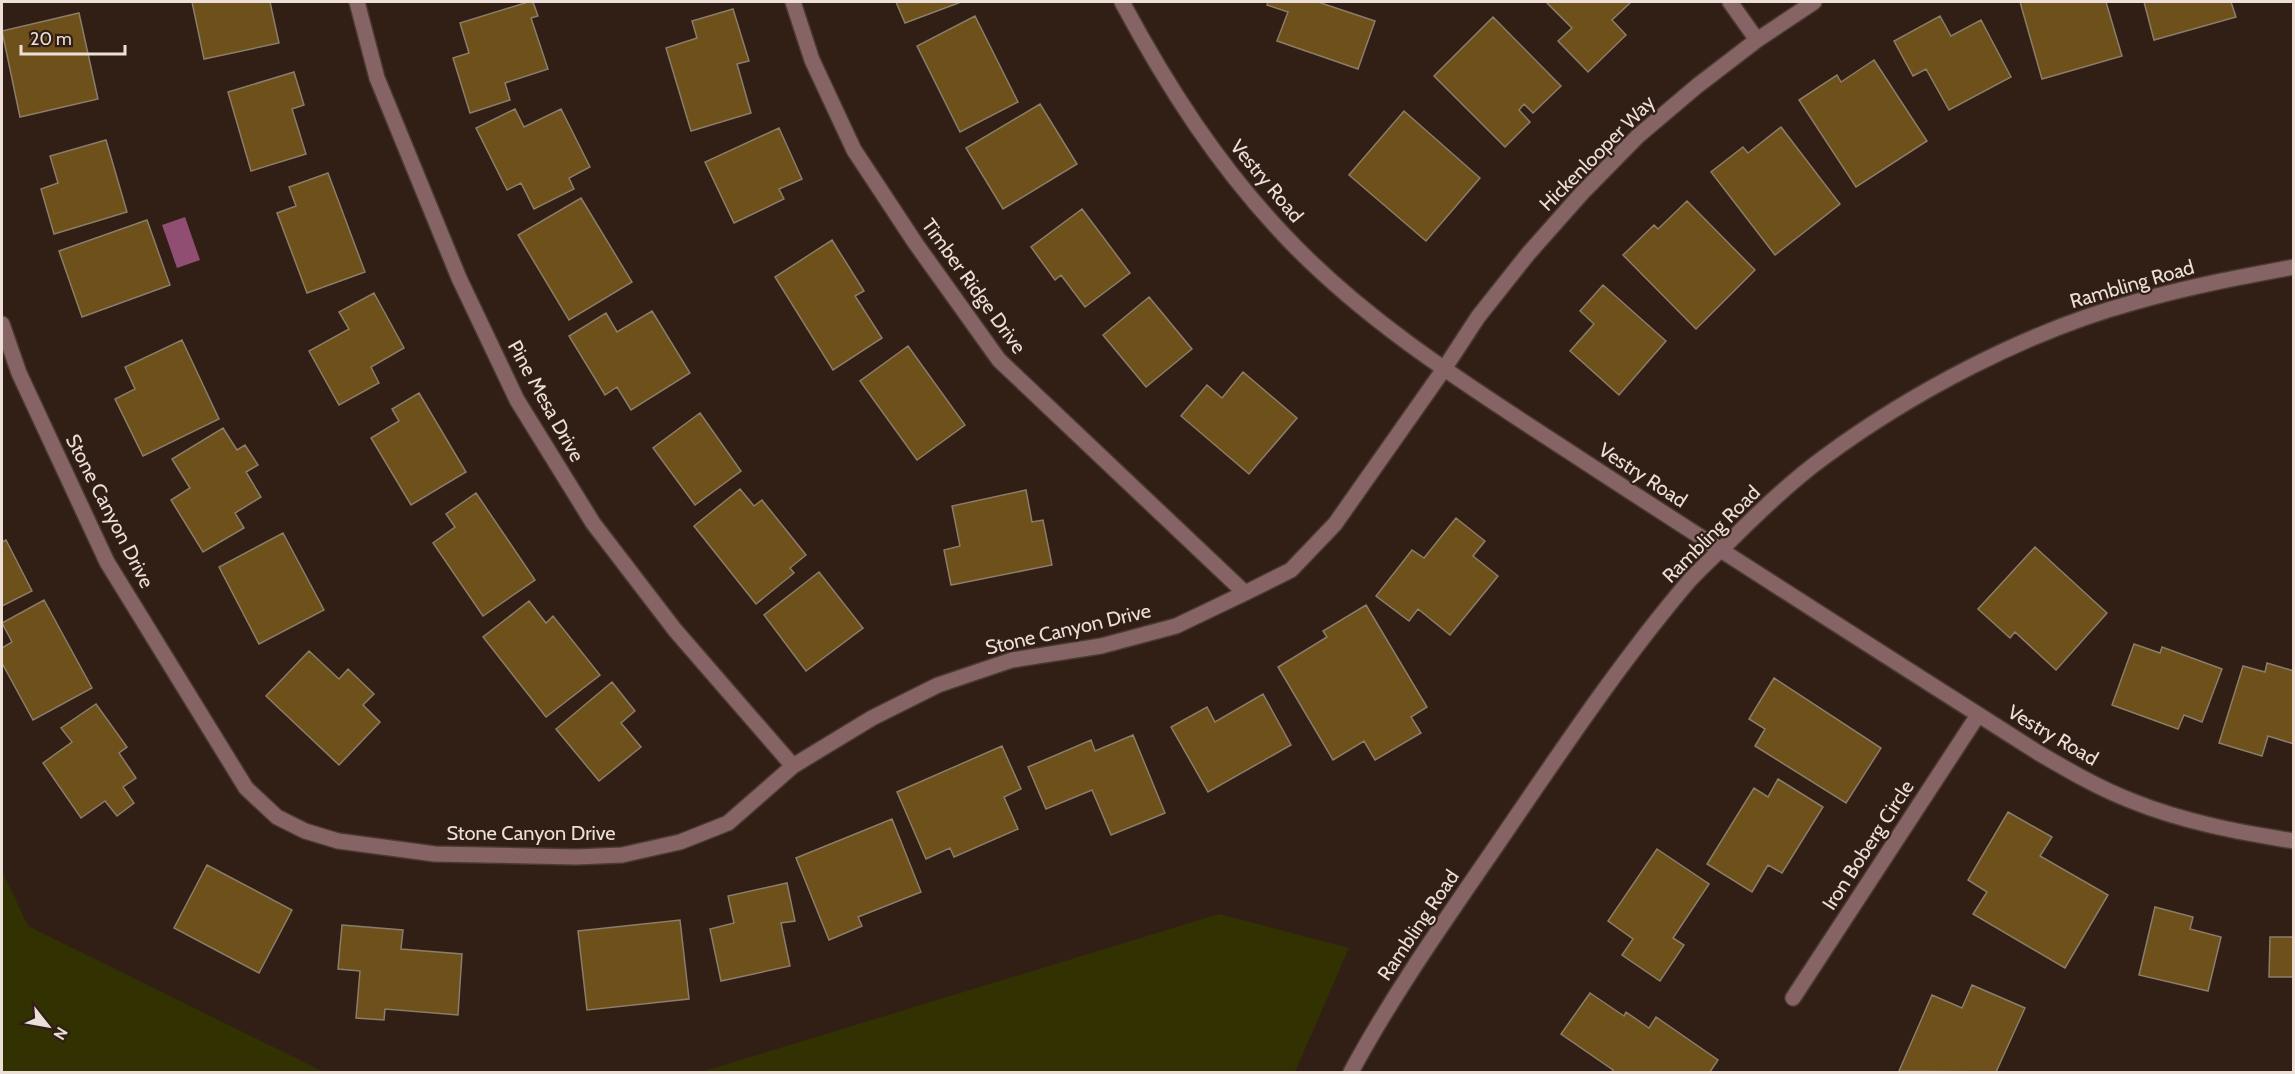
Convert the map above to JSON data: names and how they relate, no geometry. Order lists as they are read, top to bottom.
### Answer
{
  "streets": {
    "street": [
      "Hickenlooper Way",
      "Vestry Road",
      "Rambling Road",
      "Timber Ridge Drive",
      "Pine Mesa Drive",
      "Stone Canyon Drive",
      "Iron Boberg Circle"
    ]
  },
  "crossings": [
    ["Hickenlooper Way", "Vestry Road"],
    ["Hickenlooper Way", "Stone Canyon Drive"],
    ["Vestry Road", "Rambling Road"],
    ["Vestry Road", "Stone Canyon Drive"],
    ["Vestry Road", "Iron Boberg Circle"],
    ["Timber Ridge Drive", "Stone Canyon Drive"],
    ["Pine Mesa Drive", "Stone Canyon Drive"]
  ],
  "scale_bar": "20 m",
  "north": "bottom right"
}
